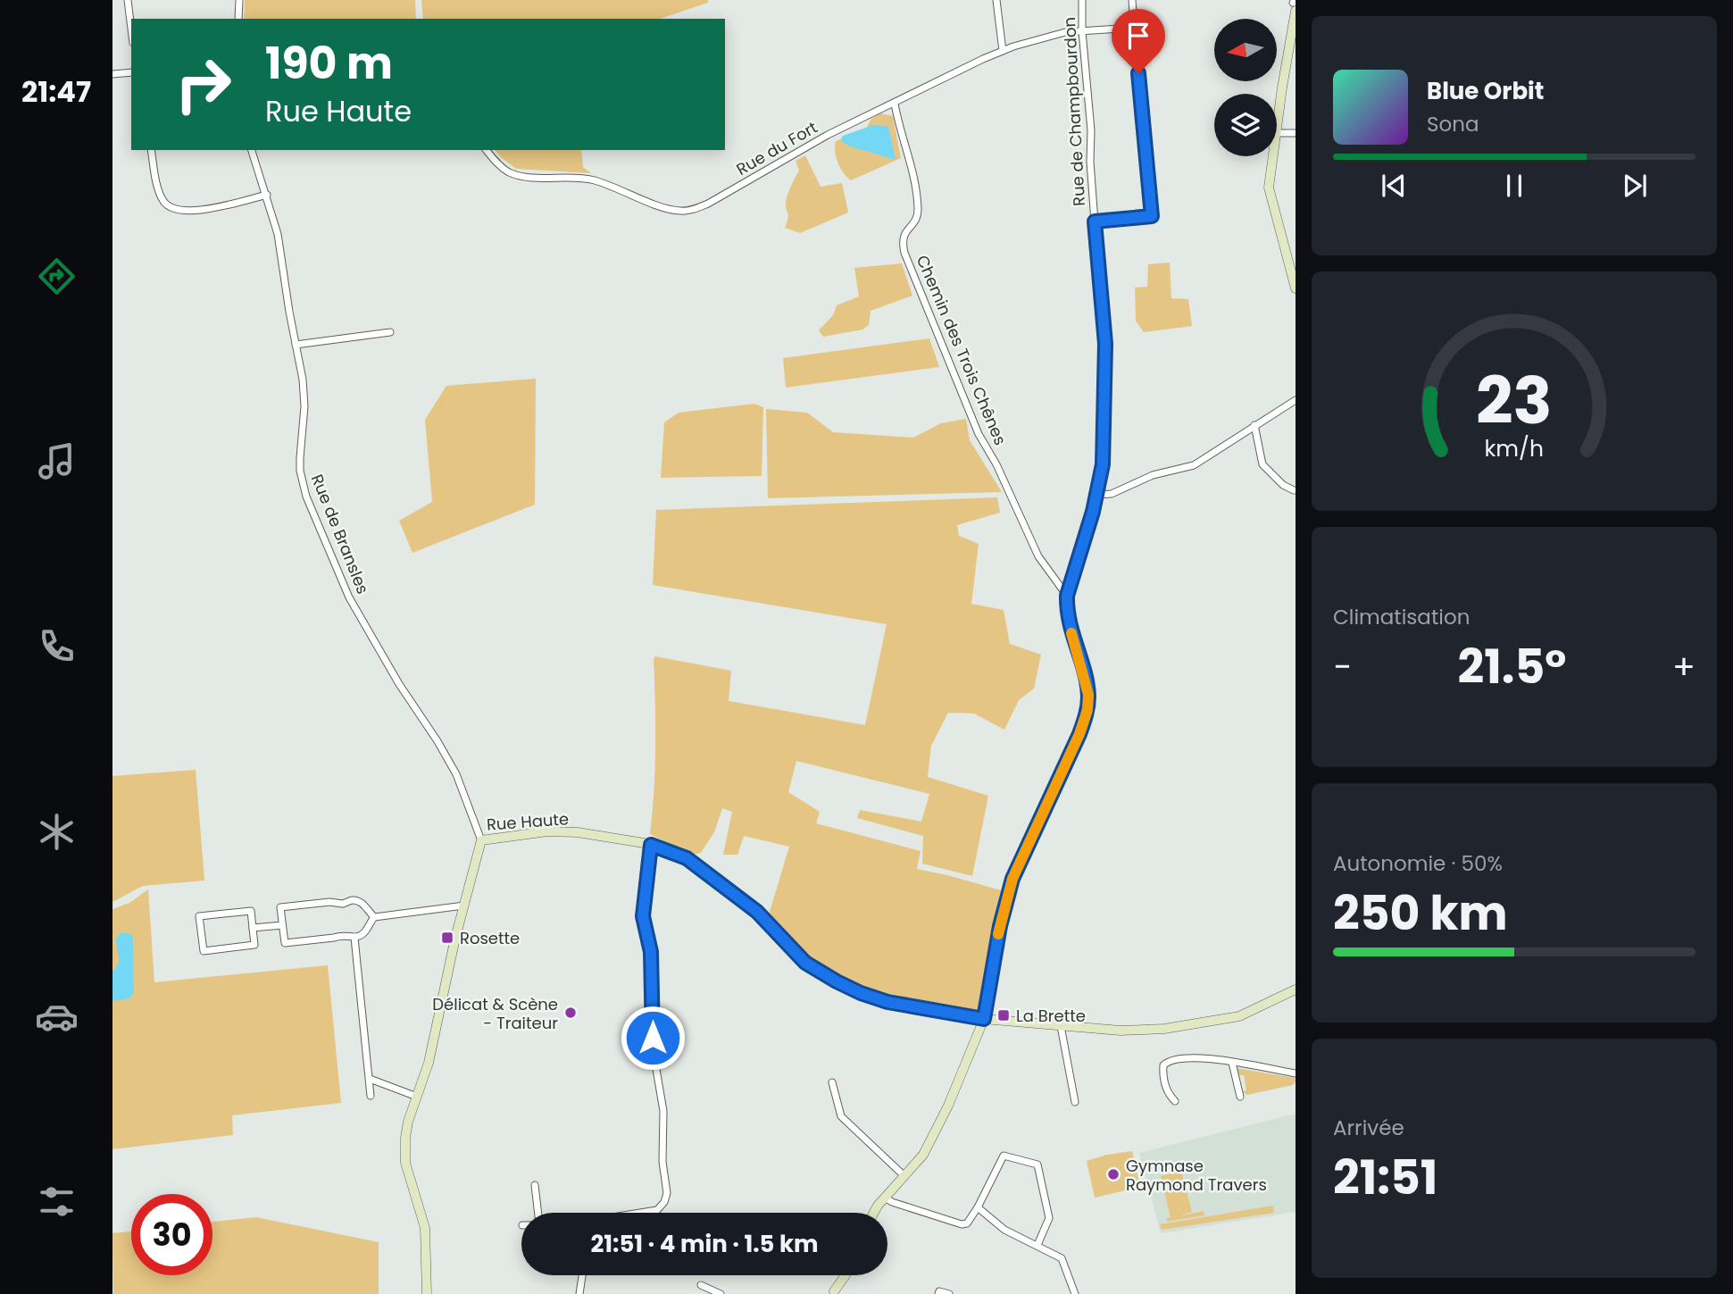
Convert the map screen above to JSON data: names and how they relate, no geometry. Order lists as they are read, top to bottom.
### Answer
{
  "streets": {
    "street": [
      "Rue de Champbourdon",
      "Rue du Fort",
      "Chemin des Trois Chênes",
      "Rue de Bransles",
      "Rue Haute"
    ]
  },
  "crossings": [
    ["Rue de Champbourdon", "Rue du Fort"],
    ["Rue de Champbourdon", "Chemin des Trois Chênes"],
    ["Rue de Champbourdon", "Rue Haute"],
    ["Rue du Fort", "Chemin des Trois Chênes"],
    ["Rue de Bransles", "Rue Haute"]
  ],
  "places": {
    "transit": ["Rosette", "La Brette"],
    "other": ["Délicat & Scène - Traiteur", "Gymnase Raymond Travers"]
  },
  "north": "left",
  "page": {
    "tabs": "21:47",
    "turn": ["190 m", "Rue Haute"],
    "song": ["Blue Orbit", "Sona"],
    "tile": [
      "Climatisation",
      ["Autonomie · 50%", "250 km"],
      ["Arrivée", "21:51"]
    ],
    "heat": ["−", "21.5°", "+"],
    "limit": "30",
    "trip": "21:51 · 4 min · 1.5 km",
    "gauge": ["23", "km/h"]
  }
}
